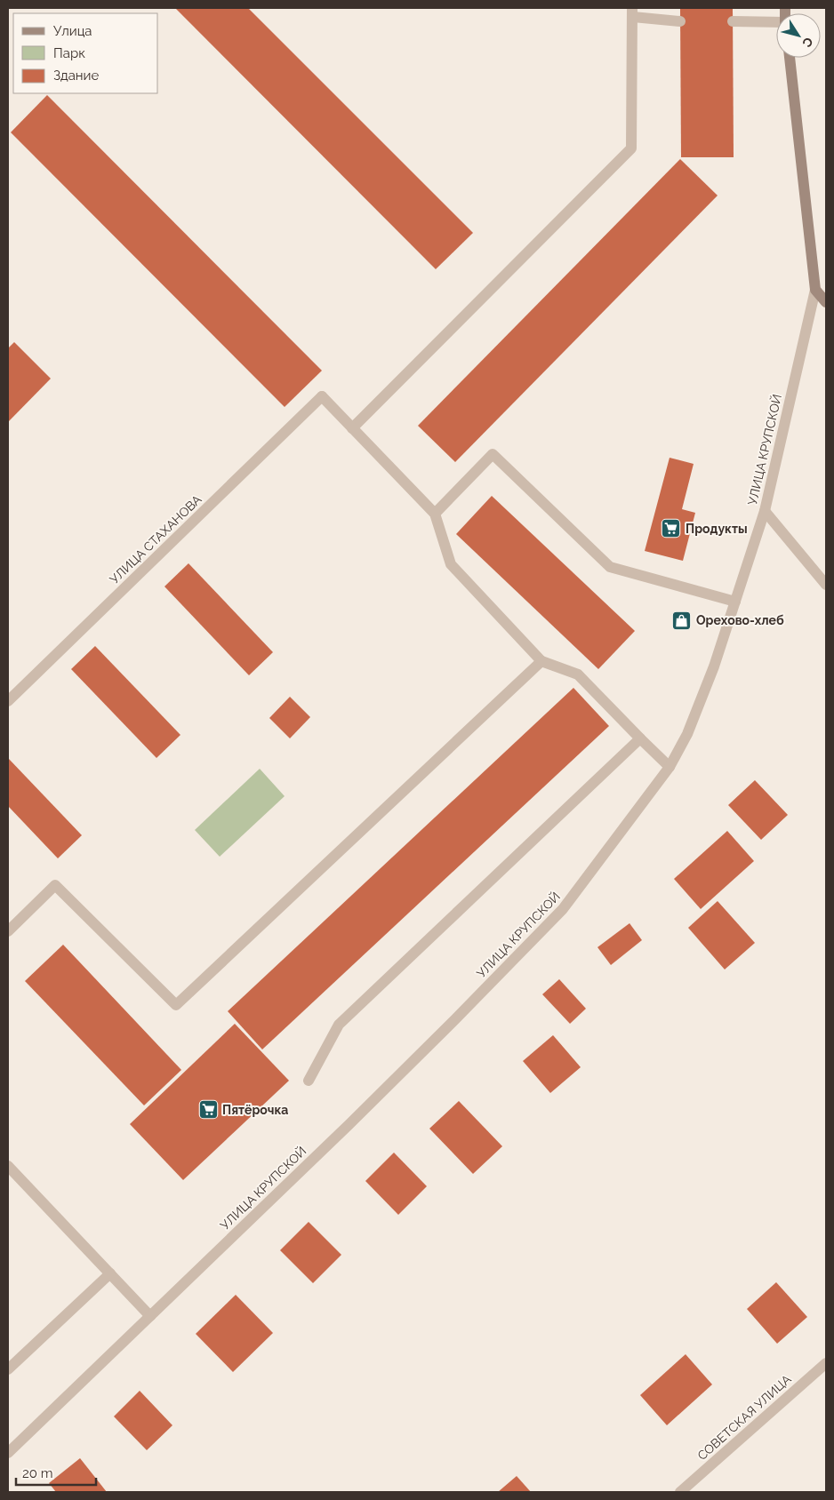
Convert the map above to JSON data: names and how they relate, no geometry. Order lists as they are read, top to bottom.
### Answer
{
  "streets": {
    "street": ["УЛИЦА КРУПСКОЙ", "УЛИЦА СТАХАНОВА", "СОВЕТСКАЯ УЛИЦА"]
  },
  "places": {
    "supermarket": ["Продукты", "Пятёрочка"],
    "shop": ["Орехово-хлеб"]
  },
  "legend": ["Улица", "Парк", "Здание"],
  "scale_bar": "20 m",
  "north": "bottom right"
}
